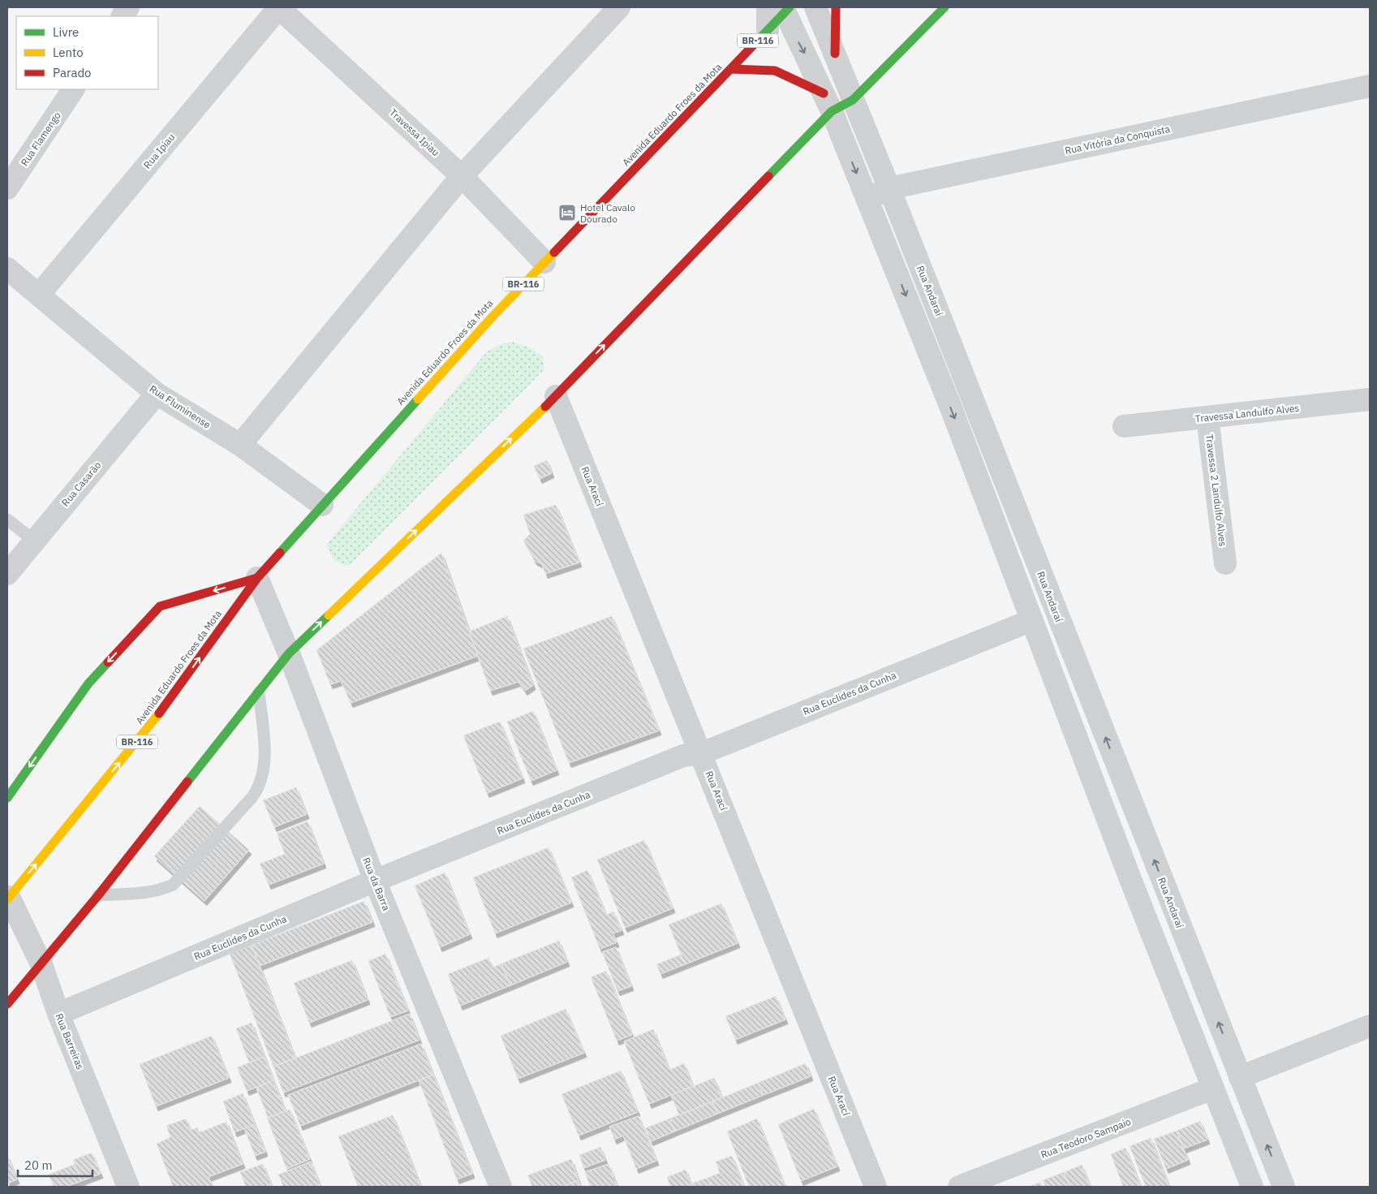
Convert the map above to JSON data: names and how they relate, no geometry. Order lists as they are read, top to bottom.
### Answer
{
  "streets": {
    "main road": ["BR-116", "Avenida Eduardo Froes da Mota"],
    "street": [
      "Travessa Ipiau",
      "Rua Flamengo",
      "Rua Vitória da Conquista",
      "Rua Ipiau",
      "Rua Andaraí",
      "Rua Fluminense",
      "Travessa Landulfo Alves",
      "Rua Casarão",
      "Rua Arací",
      "Travessa 2 Landulfo Alves",
      "Rua Euclides da Cunha",
      "Rua da Barra",
      "Rua Barreiras",
      "Rua Teodoro Sampaio"
    ]
  },
  "crossings": [
    ["Avenida Eduardo Froes da Mota", "Travessa Ipiau"],
    ["Avenida Eduardo Froes da Mota", "Rua Fluminense"],
    ["Avenida Eduardo Froes da Mota", "Rua da Barra"],
    ["Avenida Eduardo Froes da Mota", "Rua Barreiras"],
    ["Travessa Ipiau", "Rua Ipiau"],
    ["Rua Vitória da Conquista", "Rua Andaraí"],
    ["Rua Ipiau", "Rua Fluminense"],
    ["Rua Fluminense", "Rua Casarão"],
    ["Travessa Landulfo Alves", "Travessa 2 Landulfo Alves"],
    ["Rua Arací", "Rua Euclides da Cunha"],
    ["Rua Euclides da Cunha", "Rua da Barra"],
    ["Rua Euclides da Cunha", "Rua Barreiras"]
  ],
  "places": {
    "hotel": ["Hotel Cavalo Dourado"]
  },
  "legend": ["Livre", "Lento", "Parado"],
  "scale_bar": "20 m"
}
